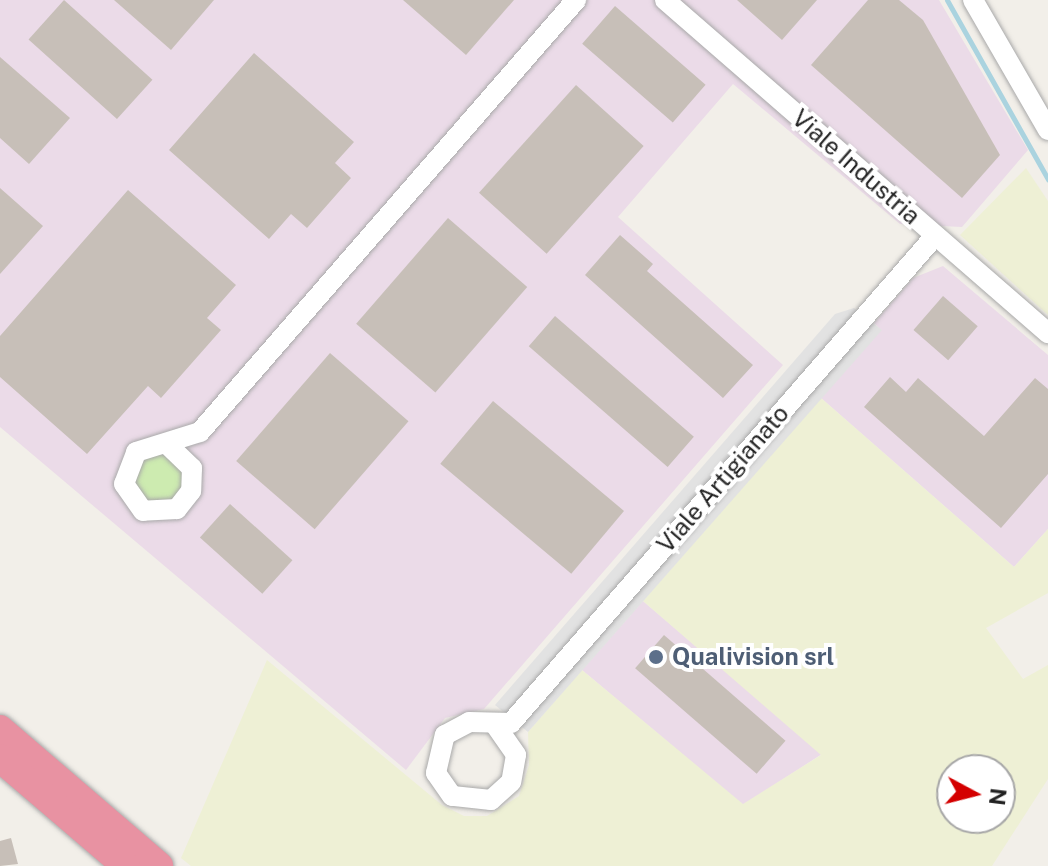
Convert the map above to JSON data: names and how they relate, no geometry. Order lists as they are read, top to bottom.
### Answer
{
  "streets": {
    "street": ["Viale Industria", "Viale Artigianato"]
  },
  "crossings": [
    ["Viale Industria", "Viale Artigianato"]
  ],
  "places": ["Qualivision srl"],
  "north": "right"
}
